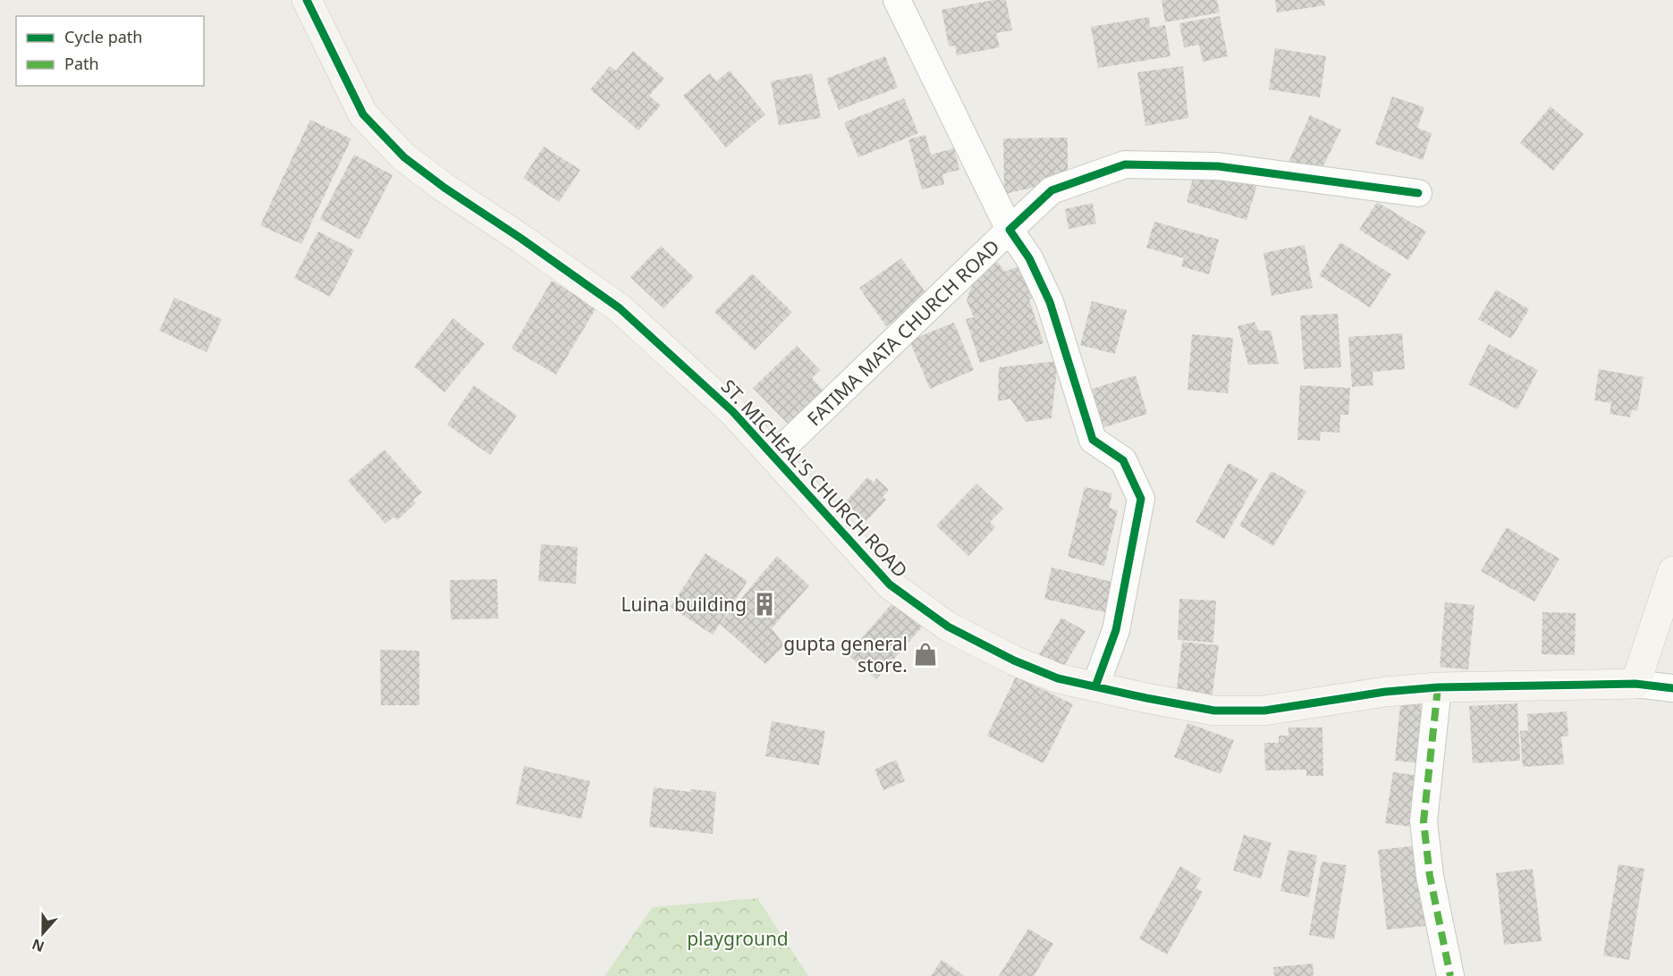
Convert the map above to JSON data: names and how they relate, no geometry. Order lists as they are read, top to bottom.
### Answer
{
  "streets": {
    "street": ["FATIMA MATA CHURCH ROAD", "ST. MICHEAL'S CHURCH ROAD"]
  },
  "crossings": [
    ["FATIMA MATA CHURCH ROAD", "ST. MICHEAL'S CHURCH ROAD"]
  ],
  "parks": ["playground"],
  "places": {
    "building": ["Luina building"],
    "shop": ["gupta general store."]
  },
  "legend": ["Cycle path", "Path"],
  "north": "bottom"
}
